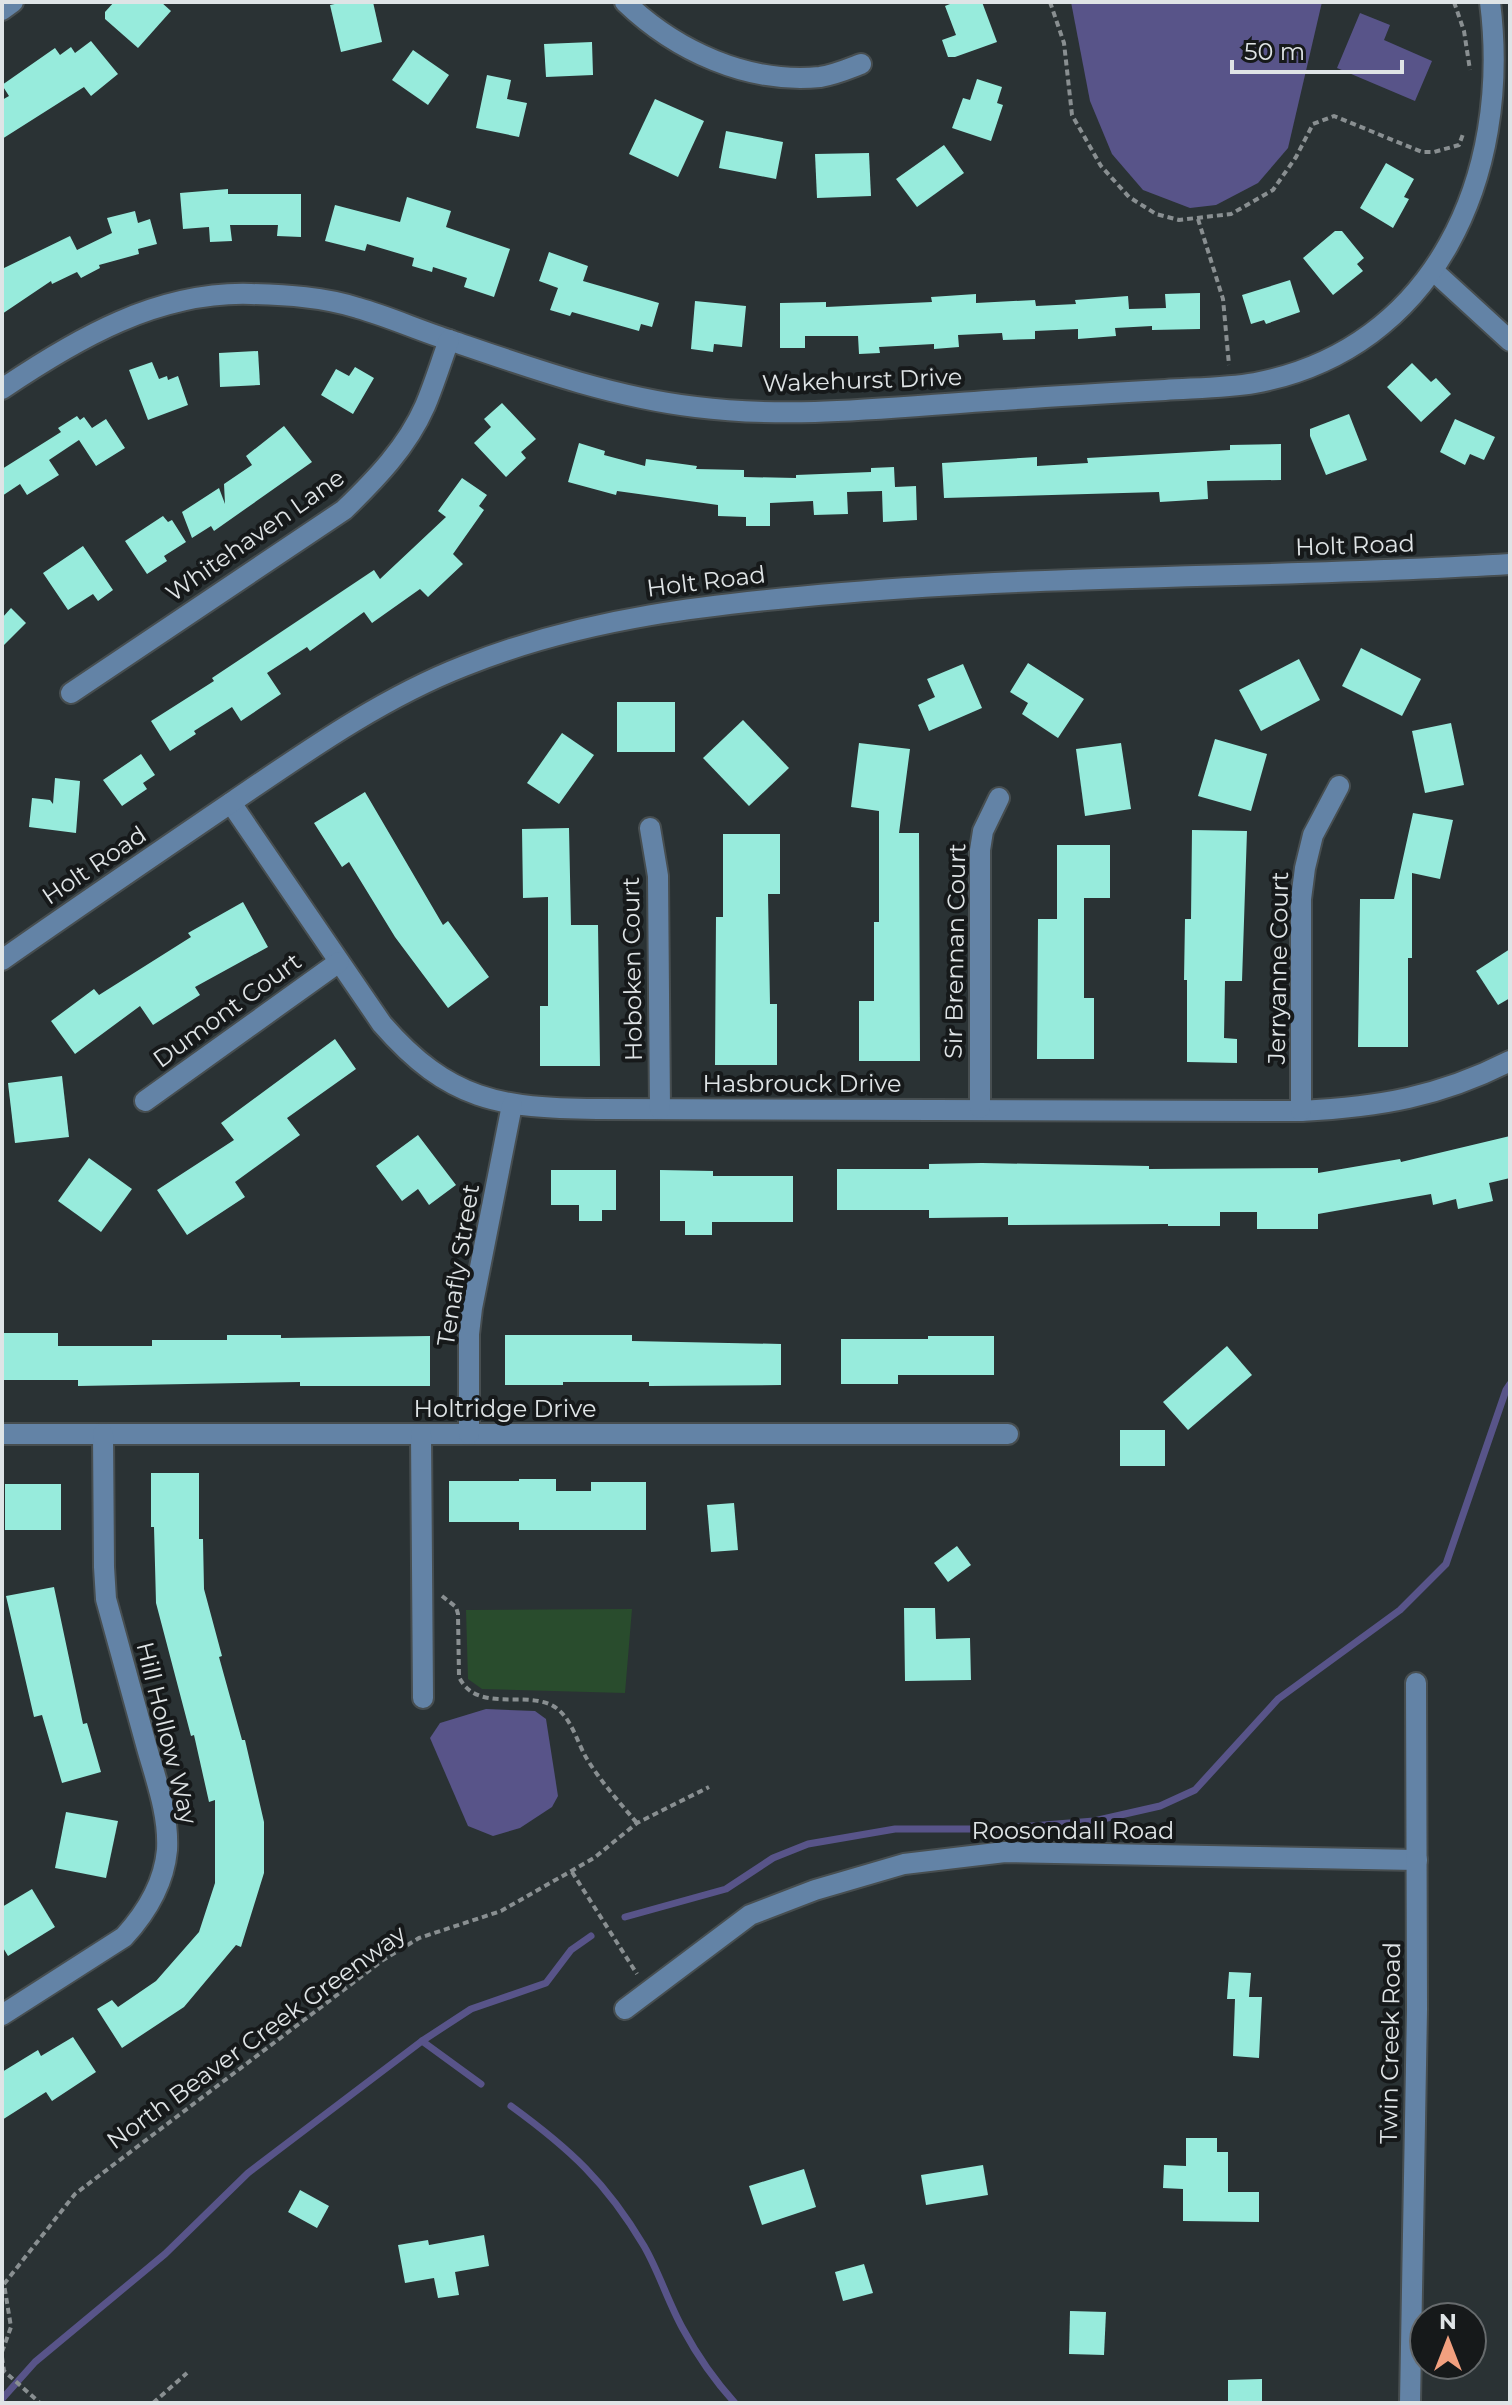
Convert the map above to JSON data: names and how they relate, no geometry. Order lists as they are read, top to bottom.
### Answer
{
  "streets": {
    "street": [
      "Wakehurst Drive",
      "Whitehaven Lane",
      "Holt Road",
      "Sir Brennan Court",
      "Jerryanne Court",
      "Hoboken Court",
      "Dumont Court",
      "Hasbrouck Drive",
      "Tenafly Street",
      "Holtridge Drive",
      "Hill Hollow Way",
      "Roosondall Road",
      "Twin Creek Road"
    ],
    "path": ["North Beaver Creek Greenway"]
  },
  "crossings": [
    ["Wakehurst Drive", "Whitehaven Lane"],
    ["Holt Road", "Hasbrouck Drive"],
    ["Sir Brennan Court", "Hasbrouck Drive"],
    ["Jerryanne Court", "Hasbrouck Drive"],
    ["Hoboken Court", "Hasbrouck Drive"],
    ["Dumont Court", "Hasbrouck Drive"],
    ["Hasbrouck Drive", "Tenafly Street"],
    ["Tenafly Street", "Holtridge Drive"],
    ["Holtridge Drive", "Hill Hollow Way"],
    ["Roosondall Road", "Twin Creek Road"]
  ],
  "scale_bar": "50 m",
  "north": "top"
}
